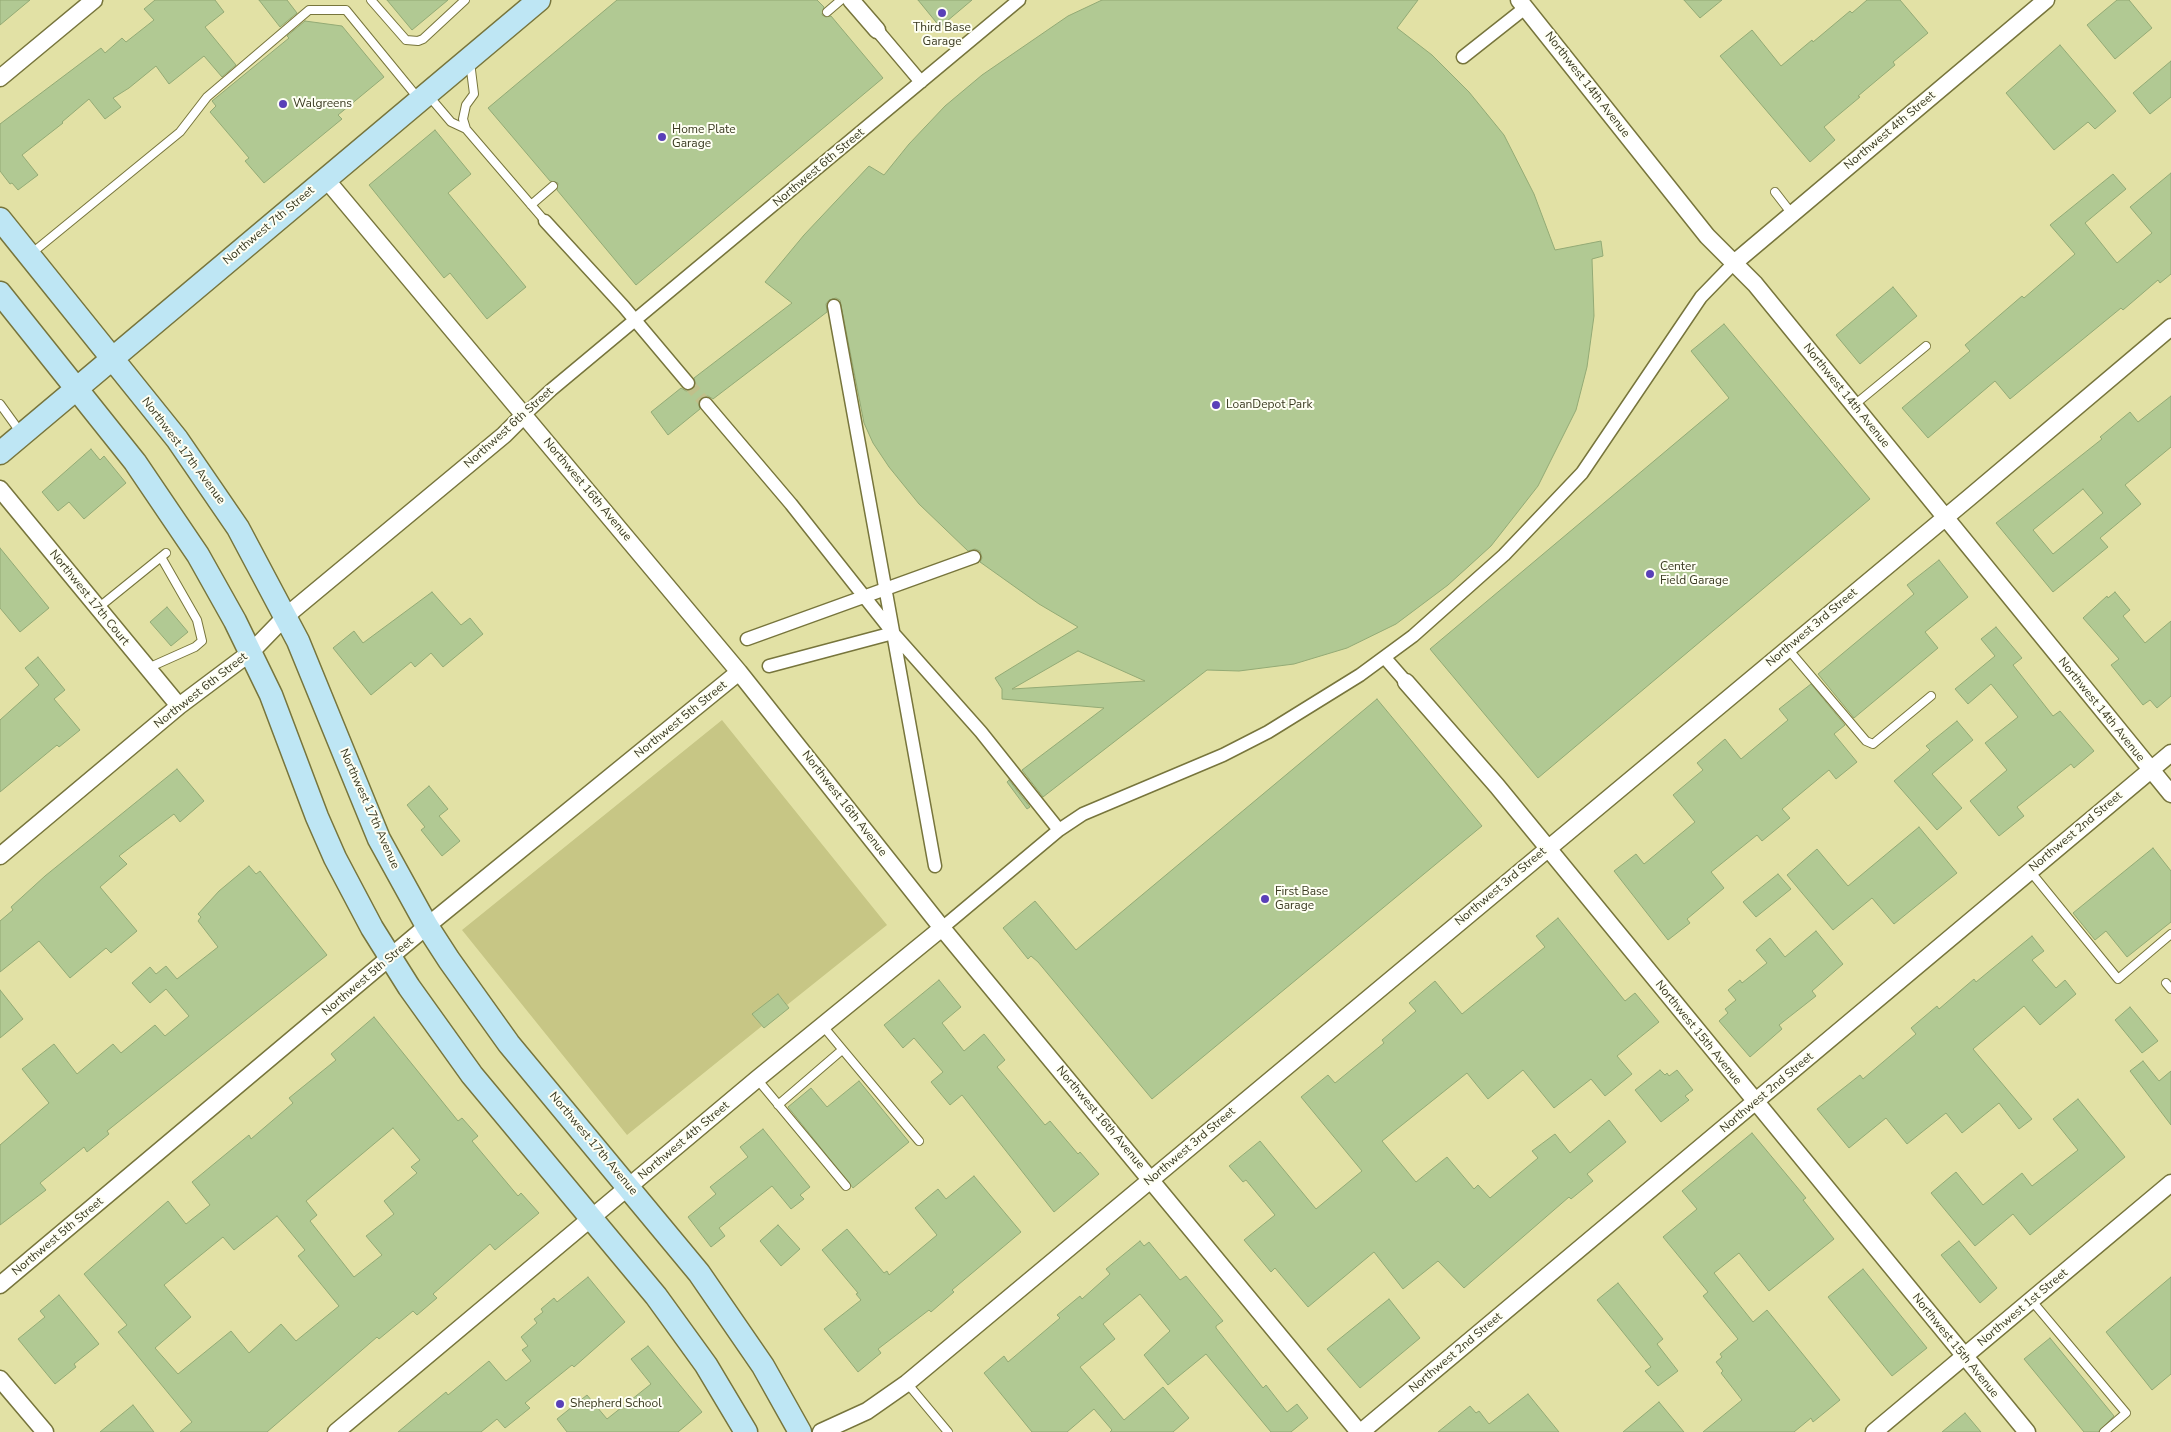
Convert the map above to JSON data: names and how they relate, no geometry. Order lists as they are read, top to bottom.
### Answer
{
  "streets": {
    "main road": ["Northwest 7th Street", "Northwest 17th Avenue"],
    "street": [
      "Northwest 14th Avenue",
      "Northwest 4th Street",
      "Northwest 6th Street",
      "Northwest 16th Avenue",
      "Northwest 17th Court",
      "Northwest 3rd Street",
      "Northwest 5th Street",
      "Northwest 2nd Street",
      "Northwest 15th Avenue",
      "Northwest 1st Street"
    ]
  },
  "crossings": [
    ["Northwest 14th Avenue", "Northwest 4th Street"],
    ["Northwest 14th Avenue", "Northwest 3rd Street"],
    ["Northwest 14th Avenue", "Northwest 2nd Street"],
    ["Northwest 4th Street", "Northwest 17th Avenue"],
    ["Northwest 4th Street", "Northwest 16th Avenue"],
    ["Northwest 6th Street", "Northwest 17th Avenue"],
    ["Northwest 6th Street", "Northwest 16th Avenue"],
    ["Northwest 6th Street", "Northwest 17th Court"],
    ["Northwest 7th Street", "Northwest 17th Avenue"],
    ["Northwest 7th Street", "Northwest 16th Avenue"],
    ["Northwest 17th Avenue", "Northwest 5th Street"],
    ["Northwest 16th Avenue", "Northwest 3rd Street"],
    ["Northwest 16th Avenue", "Northwest 5th Street"],
    ["Northwest 16th Avenue", "Northwest 2nd Street"],
    ["Northwest 3rd Street", "Northwest 15th Avenue"],
    ["Northwest 2nd Street", "Northwest 15th Avenue"],
    ["Northwest 15th Avenue", "Northwest 1st Street"]
  ],
  "places": [
    "Third Base Garage",
    "Walgreens",
    "Home Plate Garage",
    "LoanDepot Park",
    "Center Field Garage",
    "First Base Garage",
    "Shepherd School"
  ]
}
